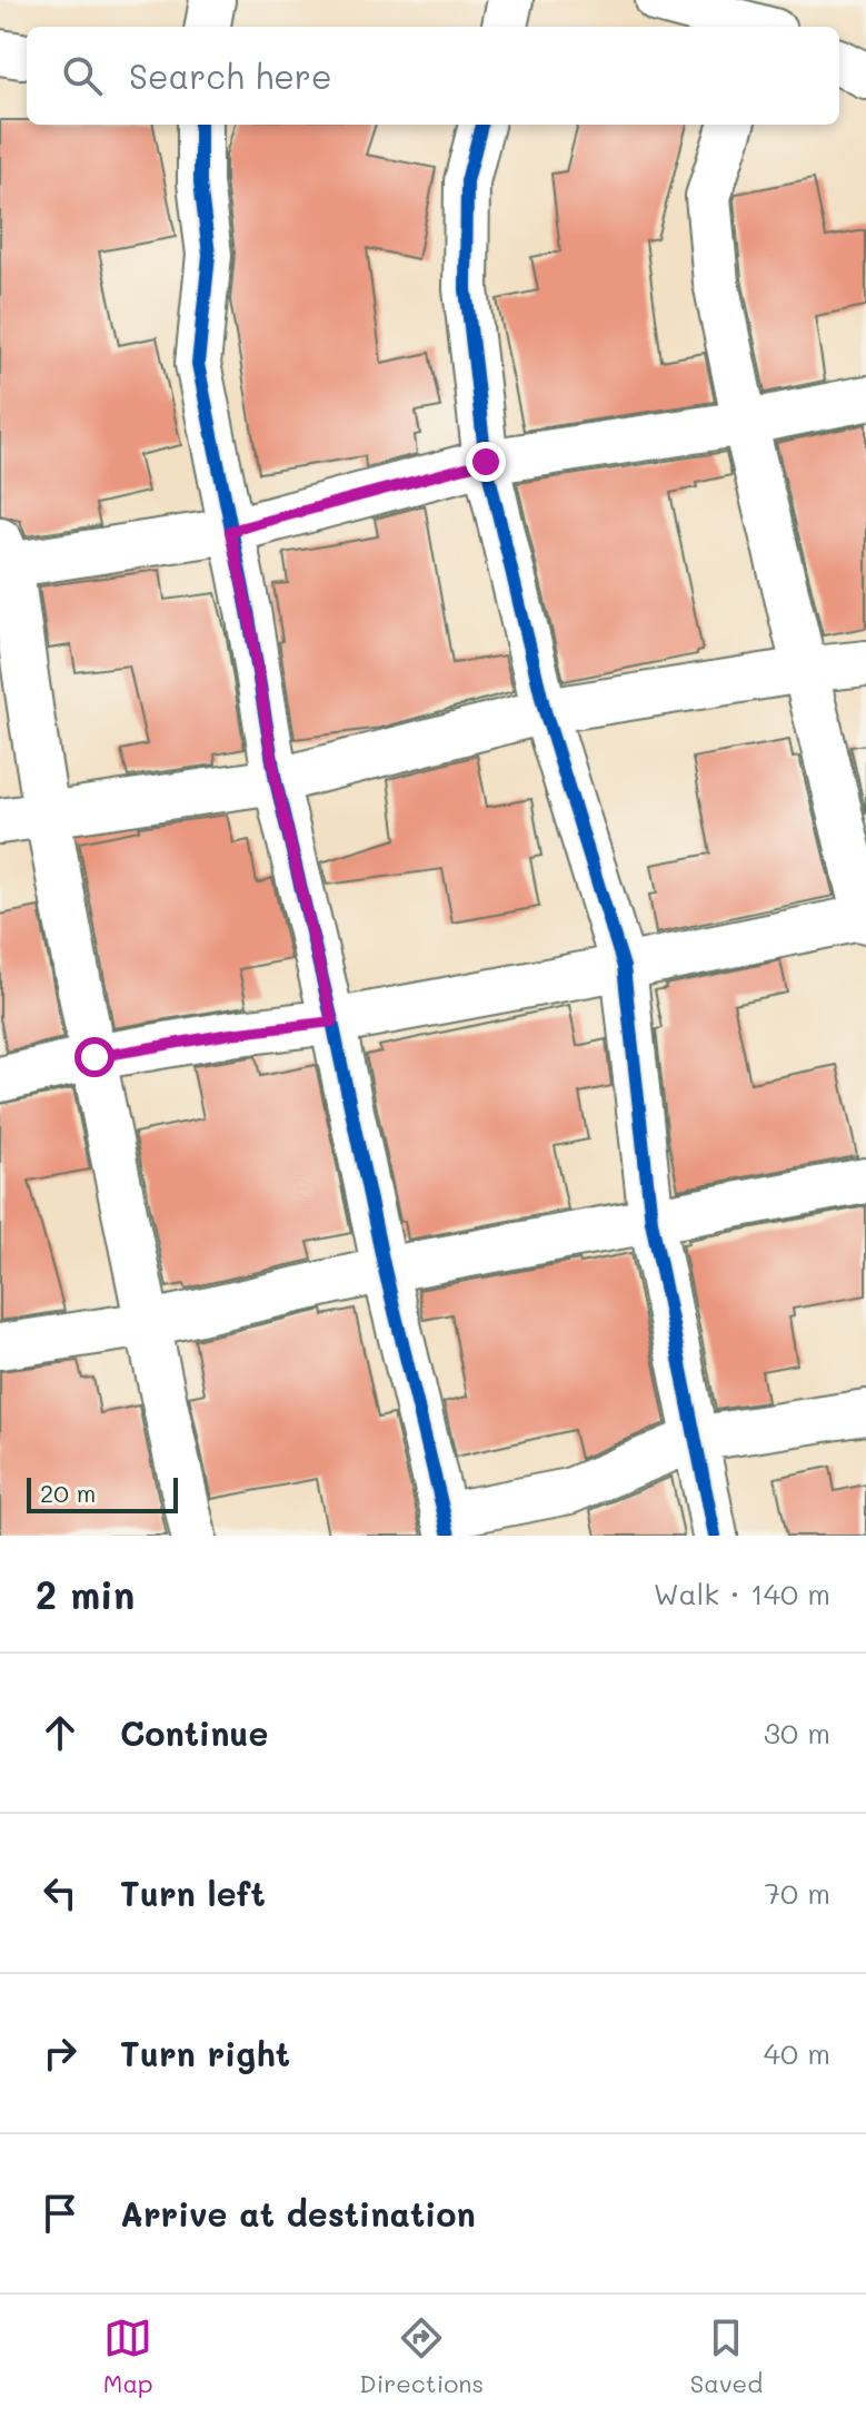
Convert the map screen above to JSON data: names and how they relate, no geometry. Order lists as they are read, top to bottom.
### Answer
{
  "scale_bar": "20 m",
  "page": {
    "search": "Search here",
    "scale": "20 m",
    "heading": ["2 min", "Walk · 140 m"],
    "list": [
      ["Continue", "30 m"],
      ["Turn left", "70 m"],
      ["Turn right", "40 m"],
      "Arrive at destination"
    ],
    "nav": ["Map", "Directions", "Saved"]
  }
}
